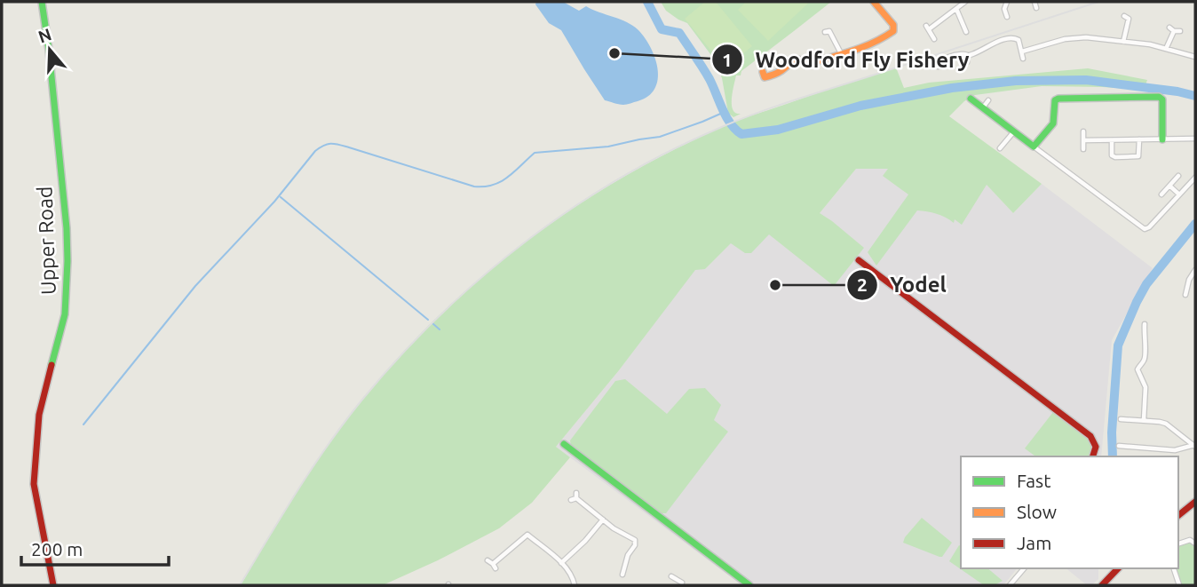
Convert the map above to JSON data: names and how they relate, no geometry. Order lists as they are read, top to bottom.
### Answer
{
  "streets": {
    "main road": ["Upper Road"]
  },
  "places": ["Woodford Fly Fishery", "Yodel"],
  "legend": ["Fast", "Slow", "Jam"],
  "scale_bar": "200 m",
  "north": "top"
}
